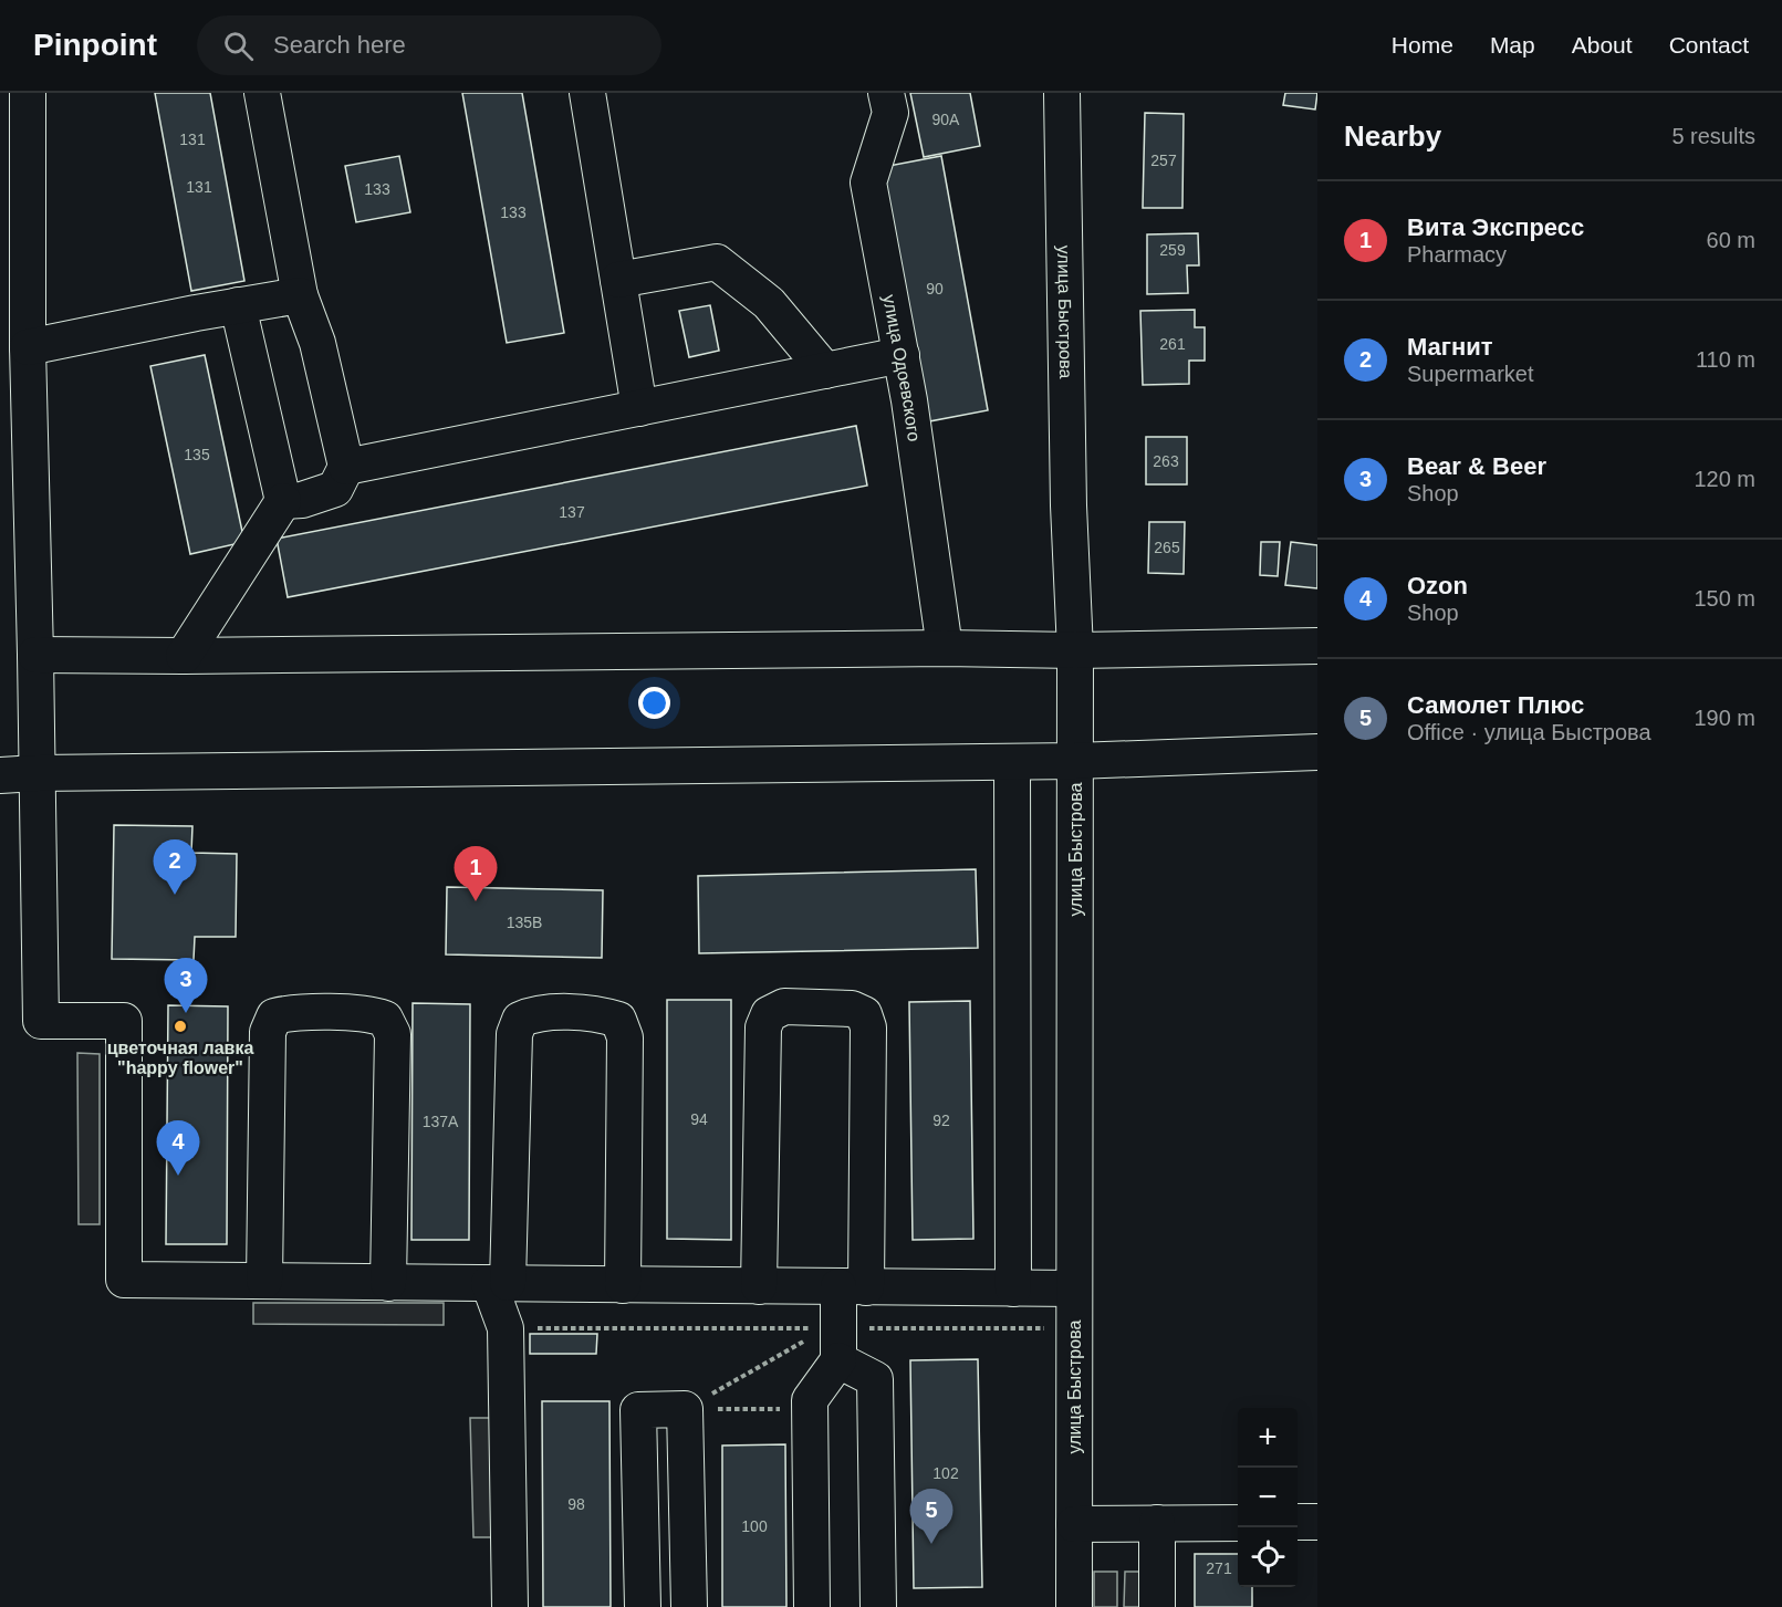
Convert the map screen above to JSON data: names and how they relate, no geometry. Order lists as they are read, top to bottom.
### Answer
{
  "streets": {
    "street": ["улица Быстрова", "улица Одоевского"]
  },
  "places": ["цветочная лавка \"happy flower\""],
  "house_numbers": [
    "90А",
    "131",
    "257",
    "131",
    "133",
    "133",
    "259",
    "90",
    "261",
    "135",
    "263",
    "137",
    "265",
    "135В",
    "94",
    "92",
    "137А",
    "102",
    "98",
    "100",
    "271"
  ],
  "page": {
    "header": "Pinpoint",
    "search": "Search here",
    "nav": [
      "Home",
      "Map",
      "About",
      "Contact"
    ],
    "heading": ["Nearby", "5 results"],
    "list": [
      {
        "mark": "1",
        "name": "Вита Экспресс",
        "note": "Pharmacy",
        "value": "60 m"
      },
      {
        "mark": "2",
        "name": "Магнит",
        "note": "Supermarket",
        "value": "110 m"
      },
      {
        "mark": "3",
        "name": "Bear & Beer",
        "note": "Shop",
        "value": "120 m"
      },
      {
        "mark": "4",
        "name": "Ozon",
        "note": "Shop",
        "value": "150 m"
      },
      {
        "mark": "5",
        "name": "Самолет Плюс",
        "note": "Office · улица Быстрова",
        "value": "190 m"
      }
    ],
    "pins": [
      "2",
      "1",
      "3",
      "4",
      "5"
    ],
    "map_buttons": ["+", "−"]
  }
}
